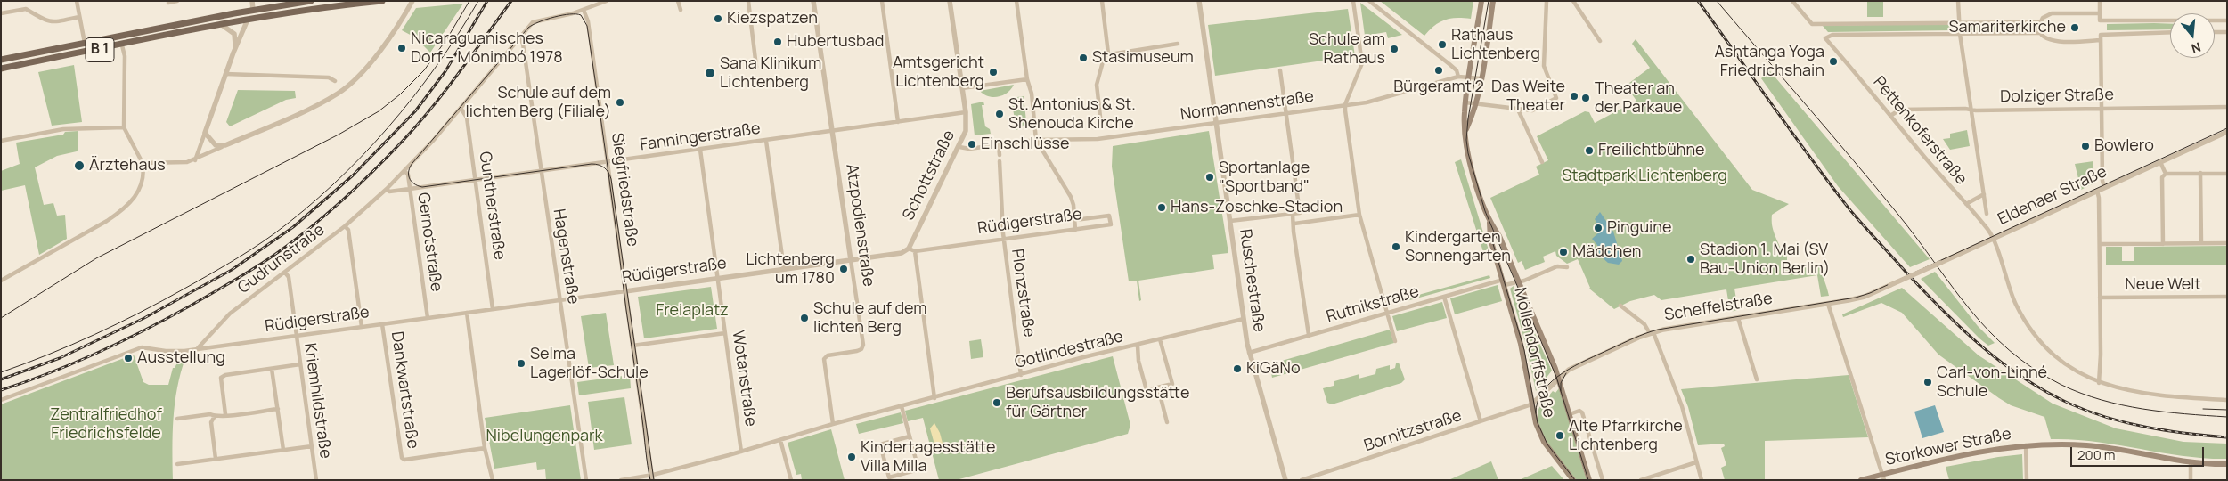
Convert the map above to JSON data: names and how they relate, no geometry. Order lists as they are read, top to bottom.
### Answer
{
  "streets": {
    "main road": ["B 1", "Möllendorffstraße", "Storkower Straße"],
    "street": [
      "Dolziger Straße",
      "Normannenstraße",
      "Pettenkoferstraße",
      "Fanningerstraße",
      "Schottstraße",
      "Siegfriedstraße",
      "Eldenaer Straße",
      "Guntherstraße",
      "Rüdigerstraße",
      "Atzpodienstraße",
      "Gernotstraße",
      "Hagenstraße",
      "Gudrunstraße",
      "Ruschestraße",
      "Neue Welt",
      "Plonzstraße",
      "Rutnikstraße",
      "Scheffelstraße",
      "Gotlindestraße",
      "Wotanstraße",
      "Dankwartstraße",
      "Kriemhildstraße",
      "Bornitzstraße"
    ]
  },
  "crossings": [
    ["Dolziger Straße", "Pettenkoferstraße"],
    ["Normannenstraße", "Schottstraße"],
    ["Normannenstraße", "Ruschestraße"],
    ["Pettenkoferstraße", "Eldenaer Straße"],
    ["Fanningerstraße", "Schottstraße"],
    ["Fanningerstraße", "Siegfriedstraße"],
    ["Fanningerstraße", "Guntherstraße"],
    ["Fanningerstraße", "Atzpodienstraße"],
    ["Fanningerstraße", "Gernotstraße"],
    ["Fanningerstraße", "Hagenstraße"],
    ["Fanningerstraße", "Gudrunstraße"],
    ["Fanningerstraße", "Wotanstraße"],
    ["Schottstraße", "Rüdigerstraße"],
    ["Siegfriedstraße", "Rüdigerstraße"],
    ["Siegfriedstraße", "Gudrunstraße"],
    ["Siegfriedstraße", "Gotlindestraße"],
    ["Eldenaer Straße", "Scheffelstraße"],
    ["Guntherstraße", "Rüdigerstraße"],
    ["Guntherstraße", "Gudrunstraße"],
    ["Rüdigerstraße", "Atzpodienstraße"],
    ["Rüdigerstraße", "Gernotstraße"],
    ["Rüdigerstraße", "Hagenstraße"],
    ["Rüdigerstraße", "Gudrunstraße"],
    ["Rüdigerstraße", "Plonzstraße"],
    ["Rüdigerstraße", "Wotanstraße"],
    ["Rüdigerstraße", "Dankwartstraße"],
    ["Rüdigerstraße", "Kriemhildstraße"],
    ["Atzpodienstraße", "Gotlindestraße"],
    ["Gernotstraße", "Gudrunstraße"],
    ["Hagenstraße", "Gudrunstraße"],
    ["Gudrunstraße", "Kriemhildstraße"],
    ["Ruschestraße", "Rutnikstraße"],
    ["Ruschestraße", "Gotlindestraße"],
    ["Plonzstraße", "Gotlindestraße"],
    ["Rutnikstraße", "Möllendorffstraße"],
    ["Scheffelstraße", "Möllendorffstraße"],
    ["Scheffelstraße", "Bornitzstraße"],
    ["Gotlindestraße", "Wotanstraße"],
    ["Möllendorffstraße", "Bornitzstraße"]
  ],
  "parks": [
    "Stadtpark Lichtenberg",
    "Freiaplatz",
    "Zentralfriedhof Friedrichsfelde",
    "Nibelungenpark"
  ],
  "places": [
    "Kiezspatzen",
    "Samariterkirche",
    "Hubertusbad",
    "Rathaus Lichtenberg",
    "Nicaraguanisches Dorf – Monimbó 1978",
    "Schule am Rathaus",
    "Stasimuseum",
    "Ashtanga Yoga Friedrichshain",
    "Bürgeramt 2",
    "Amtsgericht Lichtenberg",
    "Sana Klinikum Lichtenberg",
    "Das Weite Theater",
    "Theater an der Parkaue",
    "Schule auf dem lichten Berg (Filiale)",
    "St. Antonius & St. Shenouda Kirche",
    "Einschlüsse",
    "Bowlero",
    "Freilichtbühne",
    "Ärztehaus",
    "Sportanlage \"Sportband\"",
    "Hans-Zoschke-Stadion",
    "Pinguine",
    "Kindergarten Sonnengarten",
    "Mädchen",
    "Stadion 1. Mai (SV Bau-Union Berlin)",
    "Lichtenberg um 1780",
    "Schule auf dem lichten Berg",
    "Ausstellung",
    "Selma Lagerlöf-Schule",
    "KiGäNo",
    "Carl-von-Linné Schule",
    "Berufsausbildungsstätte für Gärtner",
    "Alte Pfarrkirche Lichtenberg",
    "Kindertagesstätte Villa Milla"
  ],
  "scale_bar": "200 m",
  "north": "bottom"
}
